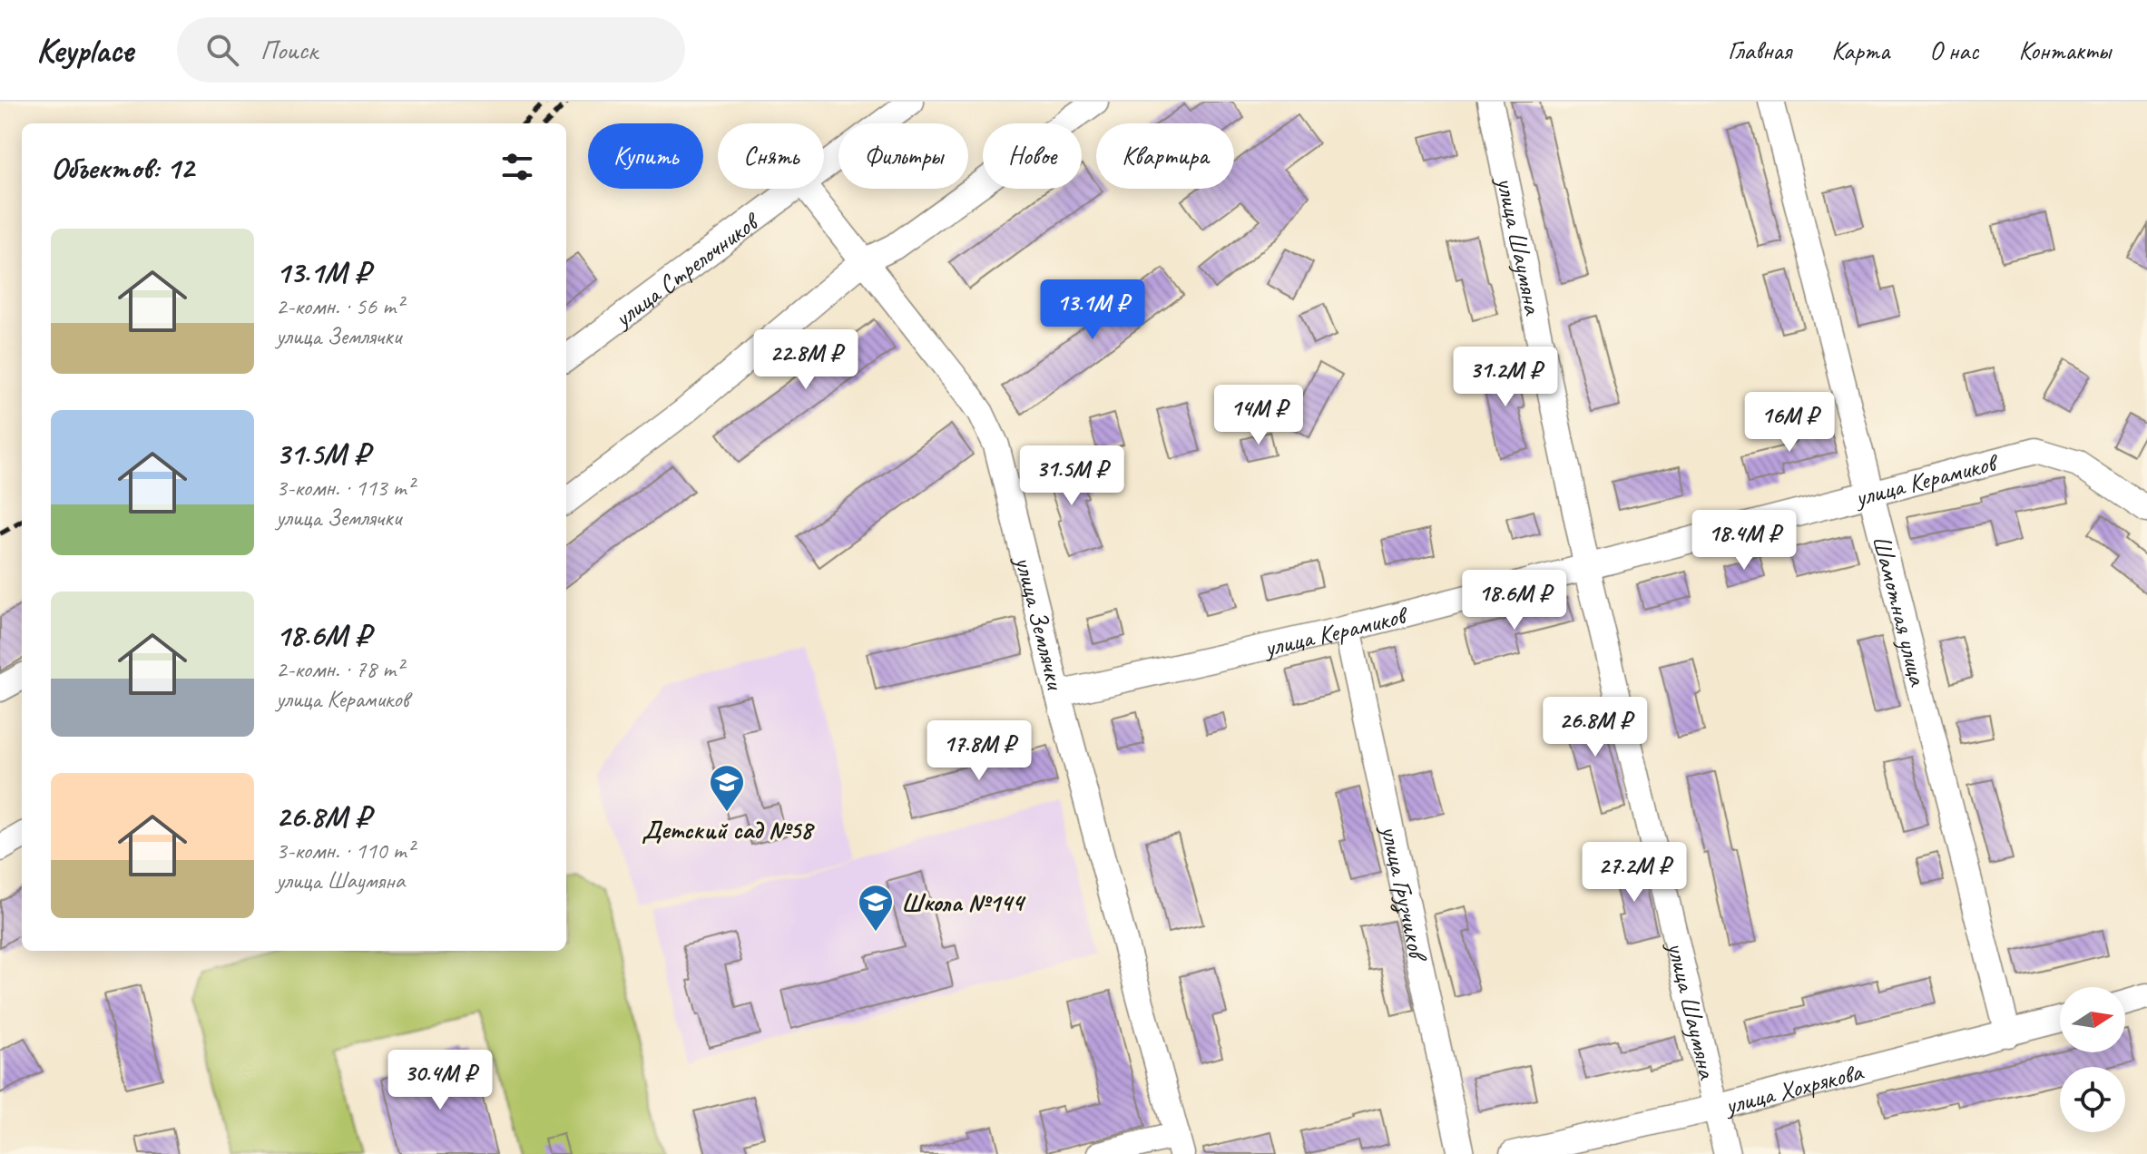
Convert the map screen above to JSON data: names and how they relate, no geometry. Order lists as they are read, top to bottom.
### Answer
{
  "streets": {
    "street": [
      "улица Шаумяна",
      "улица Стрелочников",
      "улица Керамиков",
      "Шамотная улица",
      "улица Землячки",
      "улица Грузчиков",
      "улица Хохрякова"
    ]
  },
  "crossings": [
    ["улица Шаумяна", "улица Керамиков"],
    ["улица Шаумяна", "улица Хохрякова"],
    ["улица Керамиков", "Шамотная улица"],
    ["улица Керамиков", "улица Землячки"],
    ["улица Керамиков", "улица Грузчиков"],
    ["Шамотная улица", "улица Хохрякова"]
  ],
  "places": {
    "school or university": ["Детский сад №58", "Школа №144"]
  },
  "north": "right",
  "page": {
    "header": "Keyplace",
    "search": "Поиск",
    "nav": [
      "Главная",
      "Карта",
      "О нас",
      "Контакты"
    ],
    "chip": [
      "Купить",
      "Снять",
      "Фильтры",
      "Новое",
      "Квартира"
    ],
    "heading": "Объектов: 12",
    "list": [
      {
        "name": "13.1M ₽",
        "note": "2-комн. · 56 m² · улица Землячки"
      },
      {
        "name": "31.5M ₽",
        "note": "3-комн. · 113 m² · улица Землячки"
      },
      {
        "name": "18.6M ₽",
        "note": "2-комн. · 78 m² · улица Керамиков"
      },
      {
        "name": "26.8M ₽",
        "note": "3-комн. · 110 m² · улица Шаумяна"
      }
    ],
    "price": [
      "13.1M ₽",
      "22.8M ₽",
      "31.2M ₽",
      "14M ₽",
      "16M ₽",
      "31.5M ₽",
      "18.4M ₽",
      "18.6M ₽",
      "26.8M ₽",
      "17.8M ₽",
      "27.2M ₽",
      "30.4M ₽"
    ]
  }
}
